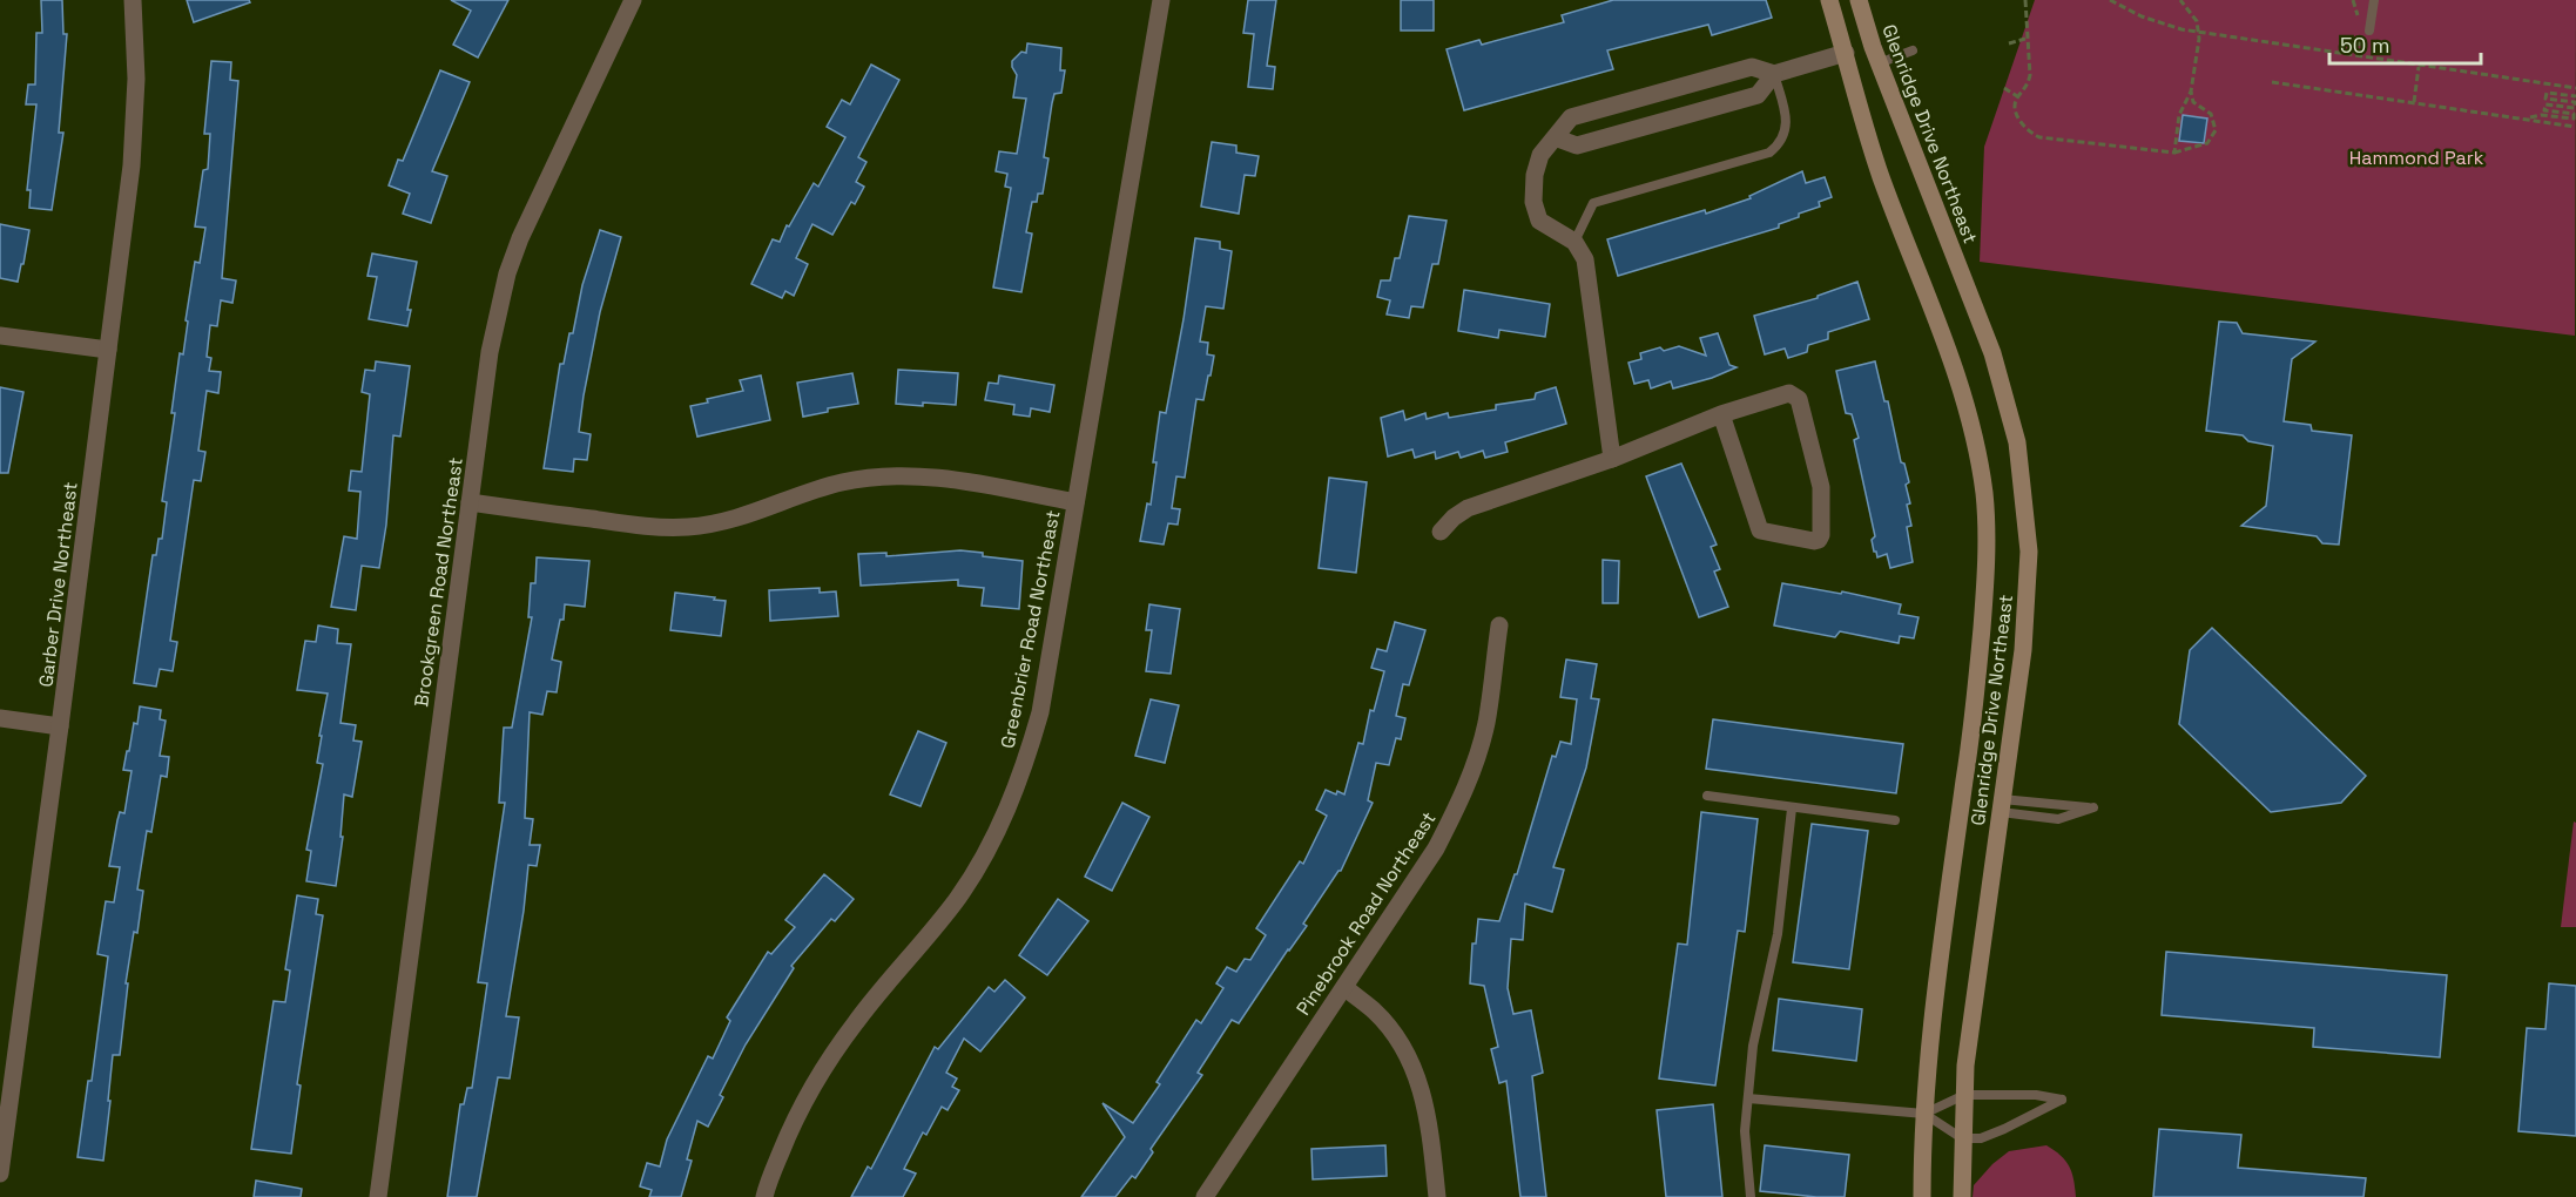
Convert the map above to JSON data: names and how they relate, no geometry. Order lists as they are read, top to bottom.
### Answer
{
  "streets": {
    "main road": ["Glenridge Drive Northeast"],
    "street": [
      "Brookgreen Road Northeast",
      "Garber Drive Northeast",
      "Greenbrier Road Northeast",
      "Pinebrook Road Northeast"
    ]
  },
  "parks": ["Hammond Park"],
  "scale_bar": "50 m"
}
